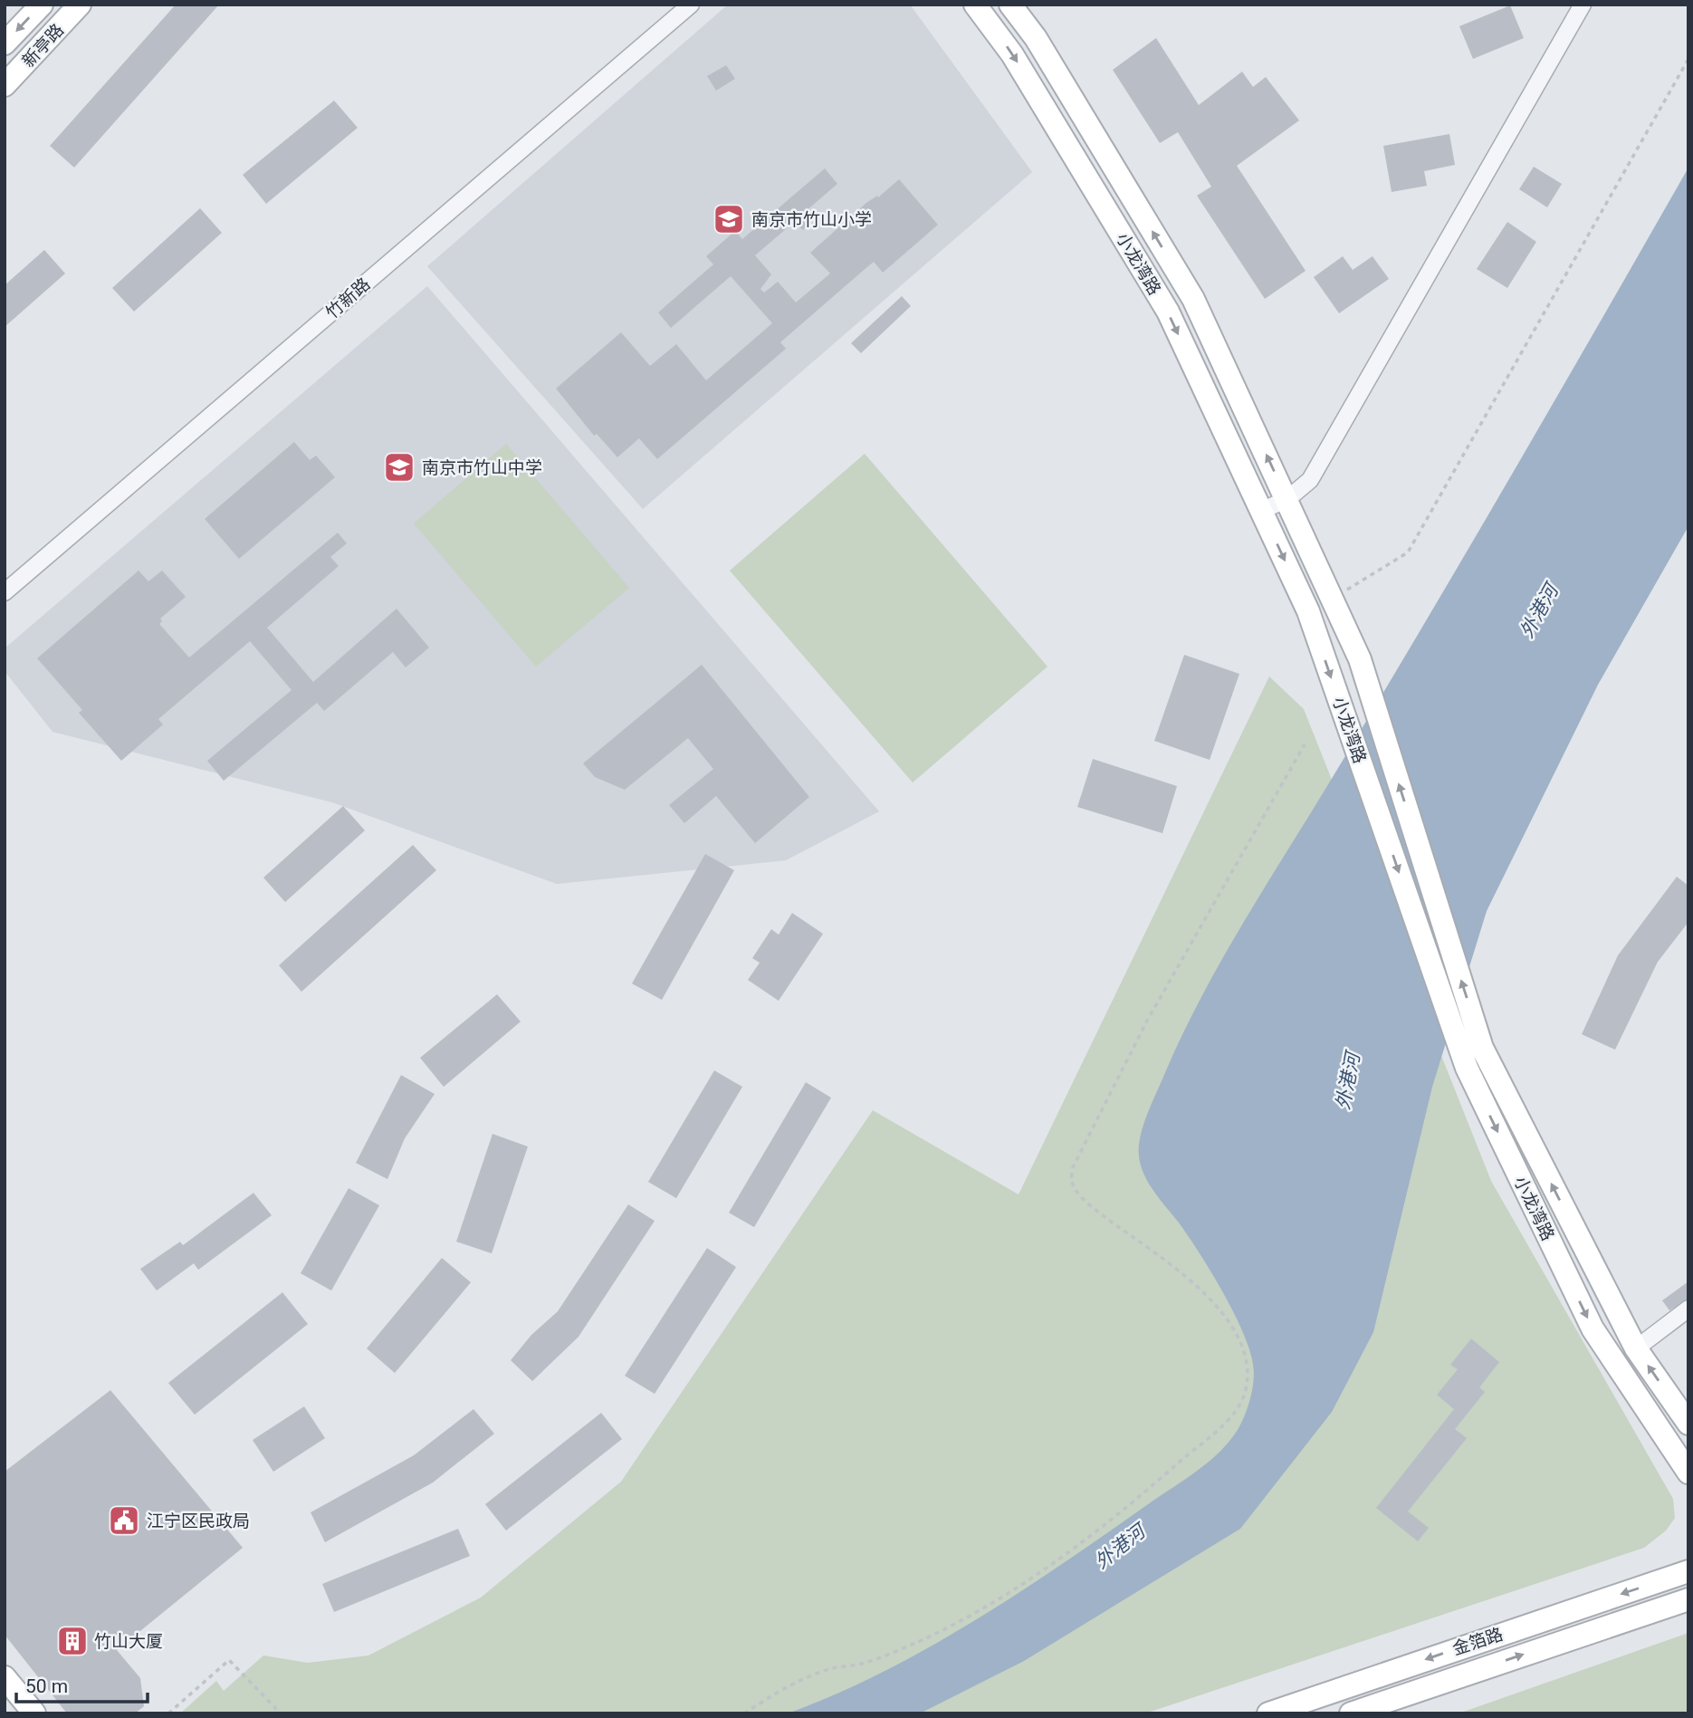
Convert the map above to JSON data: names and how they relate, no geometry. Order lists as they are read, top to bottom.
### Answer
{
  "streets": {
    "main road": ["新亭路", "小龙湾路", "金箔路"],
    "street": ["竹新路"]
  },
  "water": ["外港河"],
  "places": {
    "school or university": ["南京市竹山小学", "南京市竹山中学"],
    "public building": ["江宁区民政局"],
    "building": ["竹山大厦"]
  },
  "scale_bar": "50 m"
}
